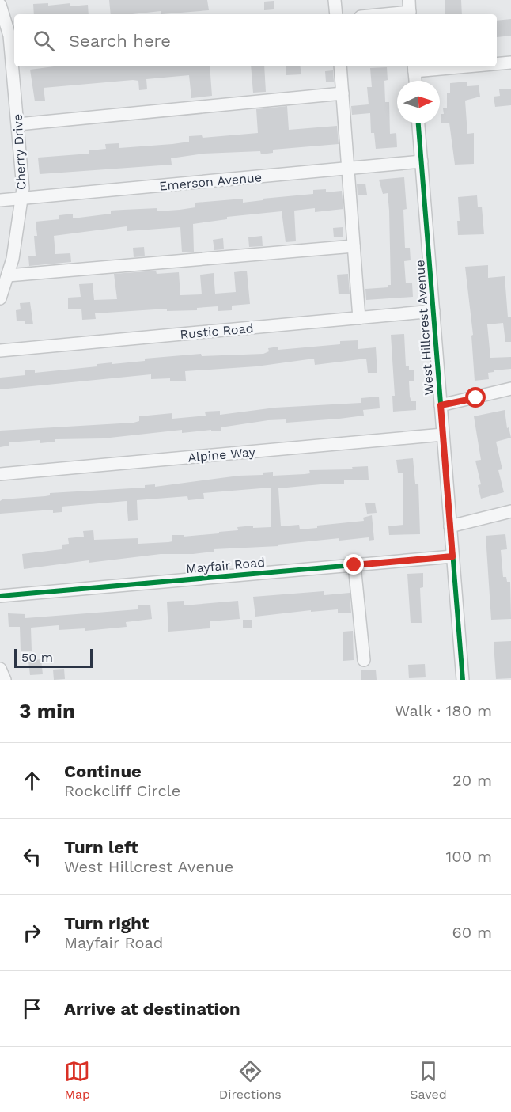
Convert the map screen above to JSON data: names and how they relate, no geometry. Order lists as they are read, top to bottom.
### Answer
{
  "streets": {
    "street": [
      "Cherry Drive",
      "Emerson Avenue",
      "West Hillcrest Avenue",
      "Rustic Road",
      "Alpine Way",
      "Mayfair Road"
    ]
  },
  "crossings": [
    ["Cherry Drive", "Emerson Avenue"],
    ["Emerson Avenue", "West Hillcrest Avenue"],
    ["West Hillcrest Avenue", "Rustic Road"],
    ["West Hillcrest Avenue", "Alpine Way"],
    ["West Hillcrest Avenue", "Mayfair Road"]
  ],
  "scale_bar": "50 m",
  "north": "right",
  "page": {
    "search": "Search here",
    "scale": "50 m",
    "heading": ["3 min", "Walk · 180 m"],
    "list": [
      ["Continue", "Rockcliff Circle", "20 m"],
      ["Turn left", "West Hillcrest Avenue", "100 m"],
      ["Turn right", "Mayfair Road", "60 m"],
      "Arrive at destination"
    ],
    "nav": ["Map", "Directions", "Saved"]
  }
}
